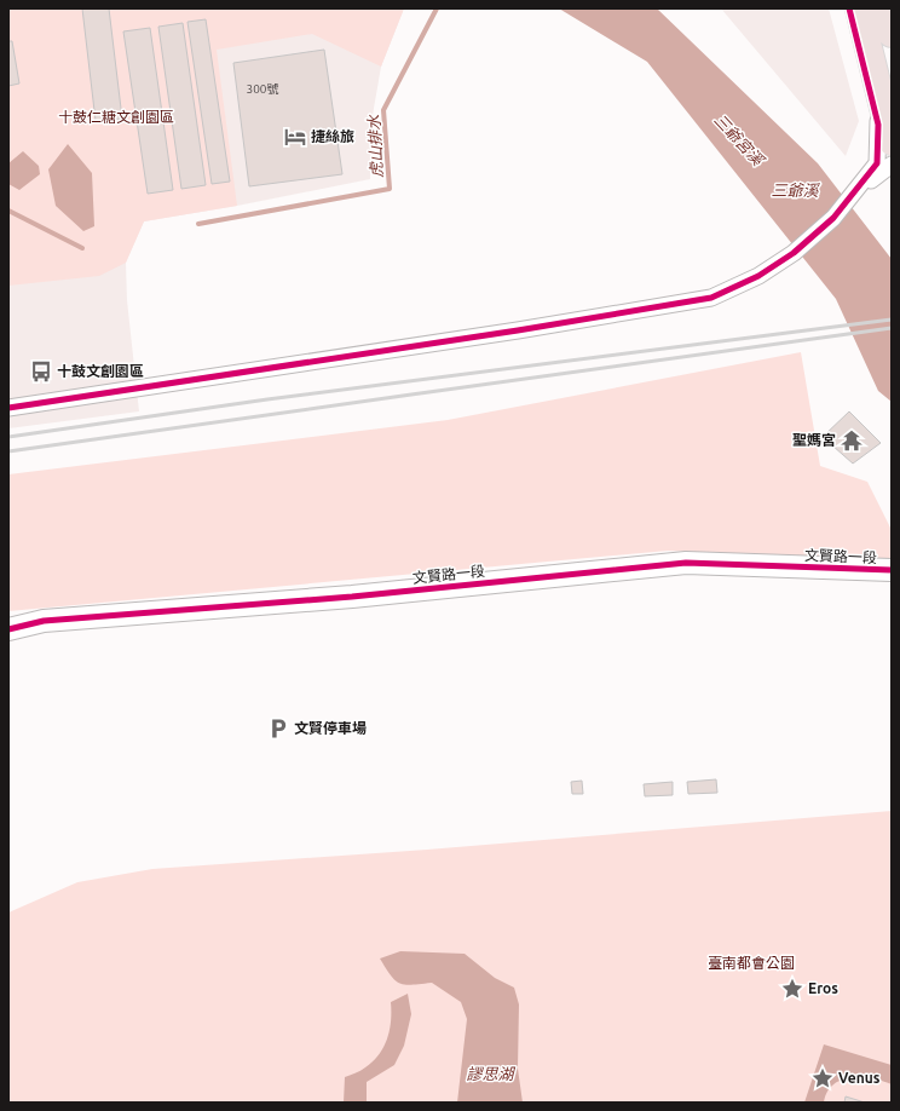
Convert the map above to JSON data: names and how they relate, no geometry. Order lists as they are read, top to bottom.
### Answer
{
  "streets": {
    "street": ["文賢路一段"]
  },
  "water": [
    "三爺宮溪",
    "虎山排水",
    "三爺溪",
    "謬思湖"
  ],
  "parks": ["十鼓仁糖文創園區", "臺南都會公園"],
  "places": {
    "hotel": ["捷絲旅"],
    "bus stop": ["十鼓文創園區"],
    "temple": ["聖媽宮"],
    "parking": ["文賢停車場"],
    "place": ["Eros", "Venus"]
  },
  "house_numbers": ["300號"]
}
